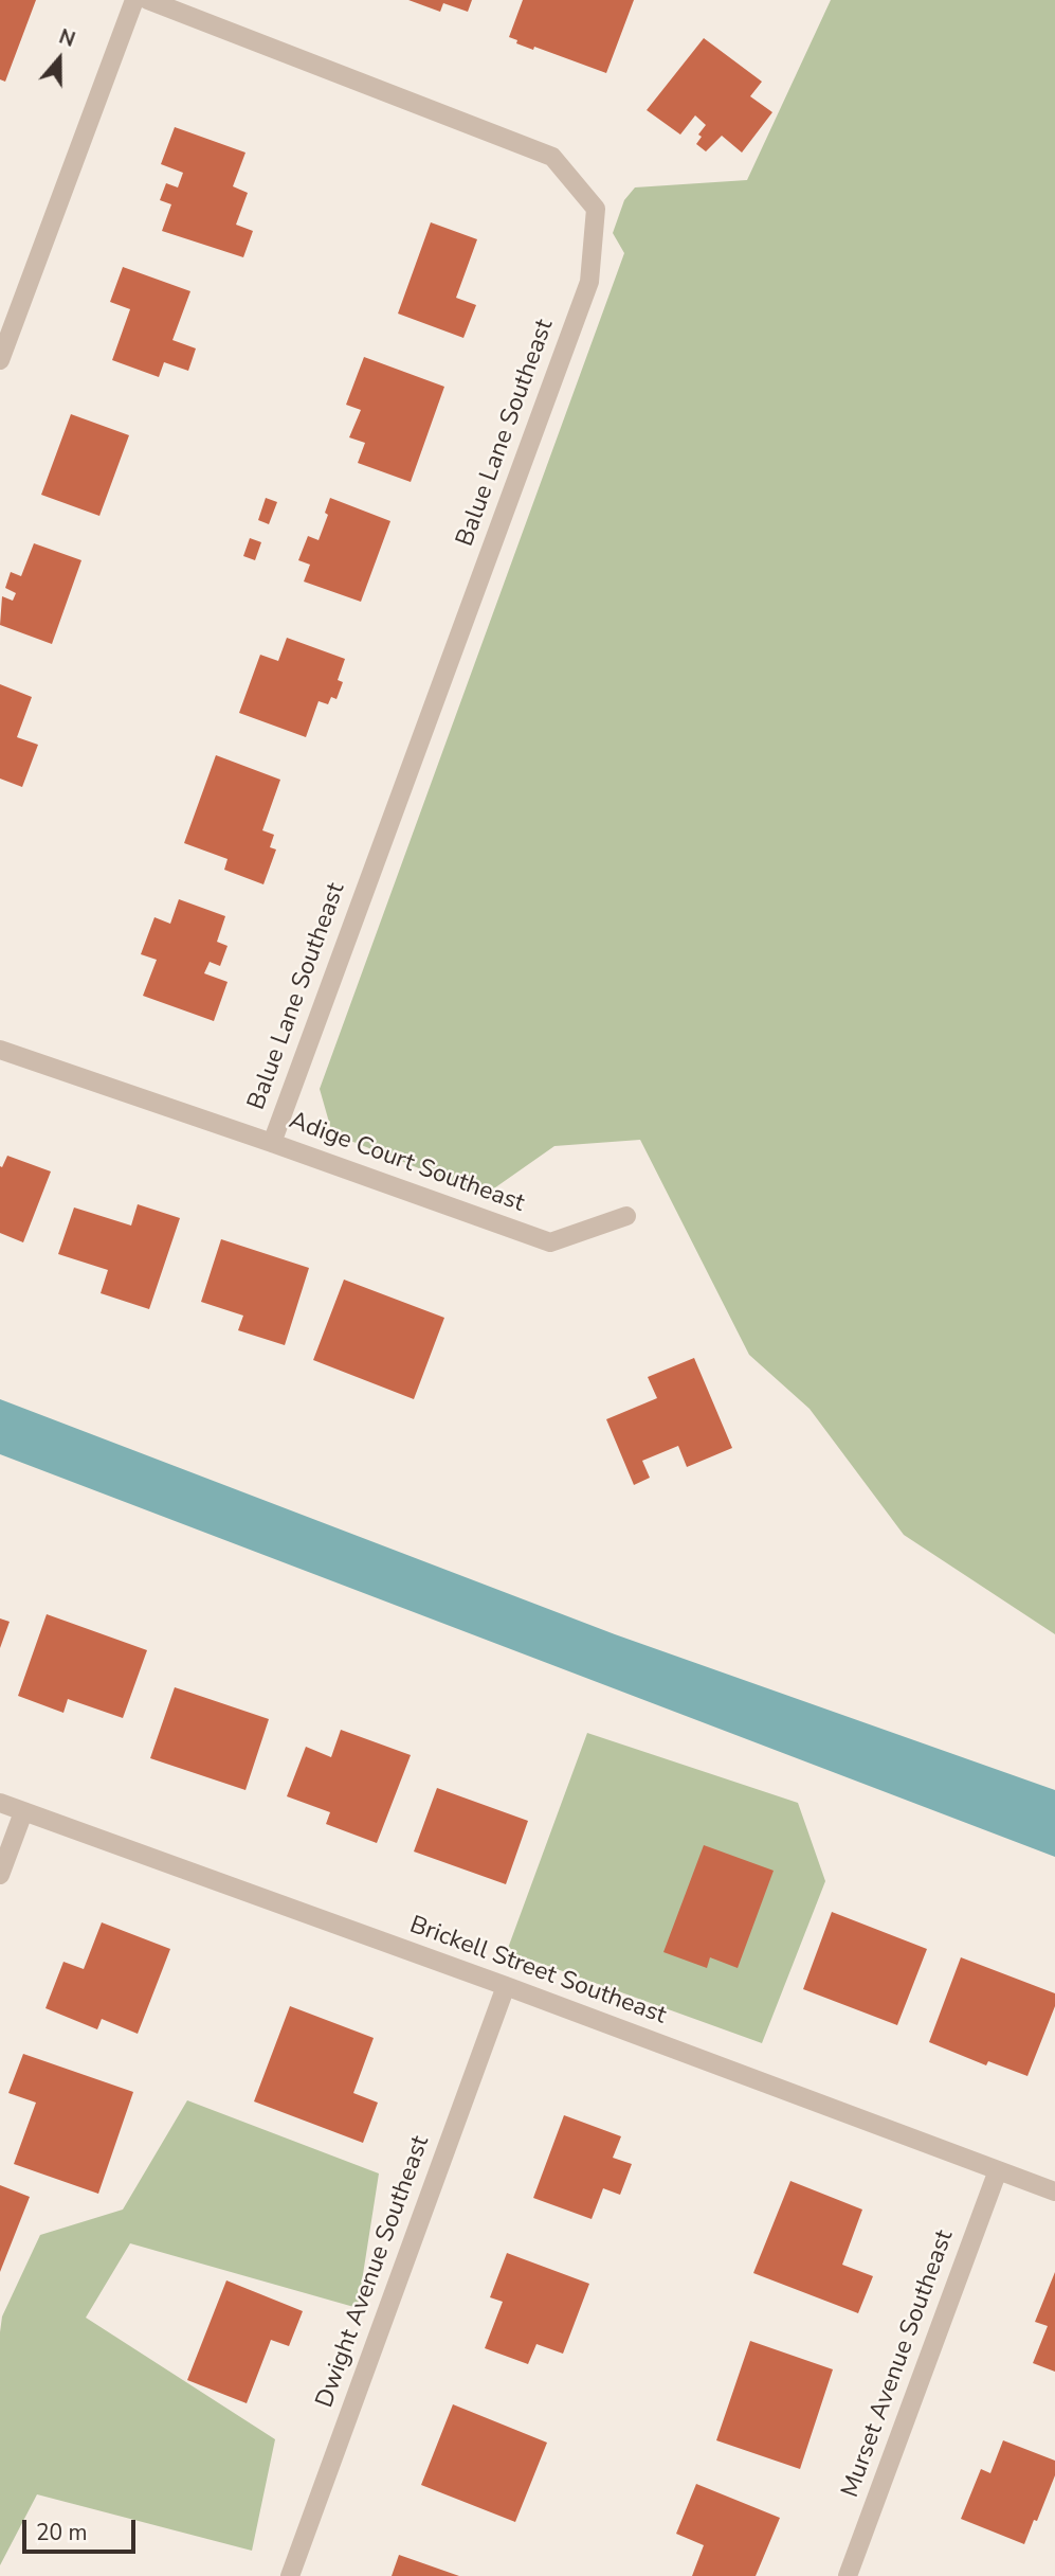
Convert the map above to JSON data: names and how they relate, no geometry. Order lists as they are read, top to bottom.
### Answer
{
  "streets": {
    "street": [
      "Balue Lane Southeast",
      "Adige Court Southeast",
      "Brickell Street Southeast",
      "Dwight Avenue Southeast",
      "Murset Avenue Southeast"
    ]
  },
  "crossings": [
    ["Balue Lane Southeast", "Adige Court Southeast"],
    ["Brickell Street Southeast", "Dwight Avenue Southeast"],
    ["Brickell Street Southeast", "Murset Avenue Southeast"]
  ],
  "scale_bar": "20 m",
  "north": "top"
}
